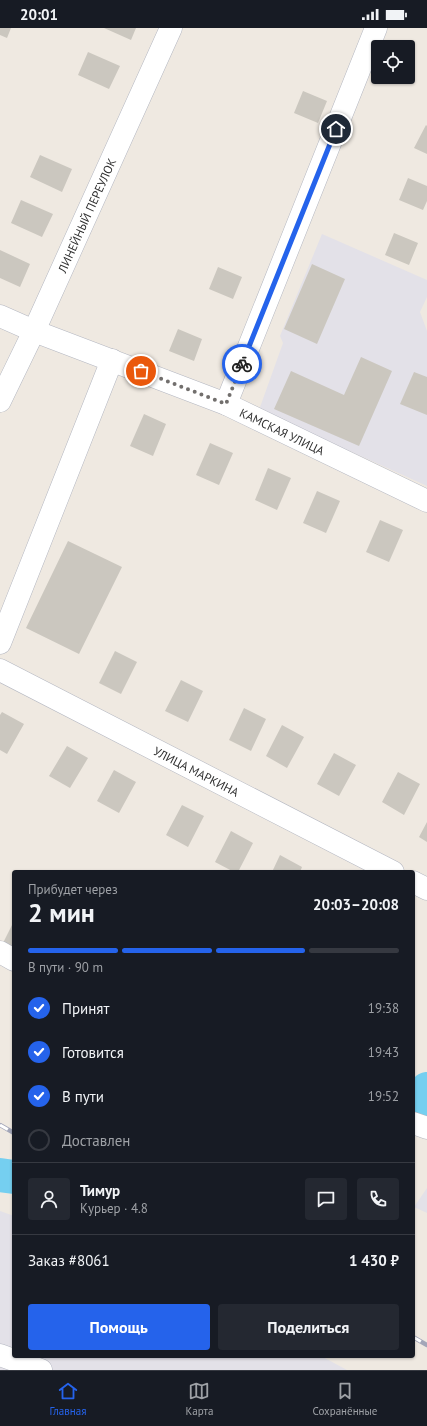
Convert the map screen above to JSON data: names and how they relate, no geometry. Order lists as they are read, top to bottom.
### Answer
{
  "streets": {
    "street": ["ЛИНЕЙНЫЙ ПЕРЕУЛОК", "КАМСКАЯ УЛИЦА", "УЛИЦА МАРКИНА"]
  },
  "crossings": [
    ["ЛИНЕЙНЫЙ ПЕРЕУЛОК", "КАМСКАЯ УЛИЦА"]
  ],
  "page": {
    "status": "20:01",
    "heading": ["2 мин", "Прибудет через", "20:03–20:08"],
    "panel": [
      "Тимур",
      "Курьер · 4.8",
      "Заказ #8061",
      "1 430 ₽"
    ],
    "bar": "В пути · 90 m",
    "list": [
      ["Принят", "19:38"],
      ["Готовится", "19:43"],
      ["В пути", "19:52"],
      "Доставлен"
    ],
    "buttons": ["Помощь", "Поделиться"],
    "tabs": ["Главная", "Карта", "Сохранённые"]
  }
}
